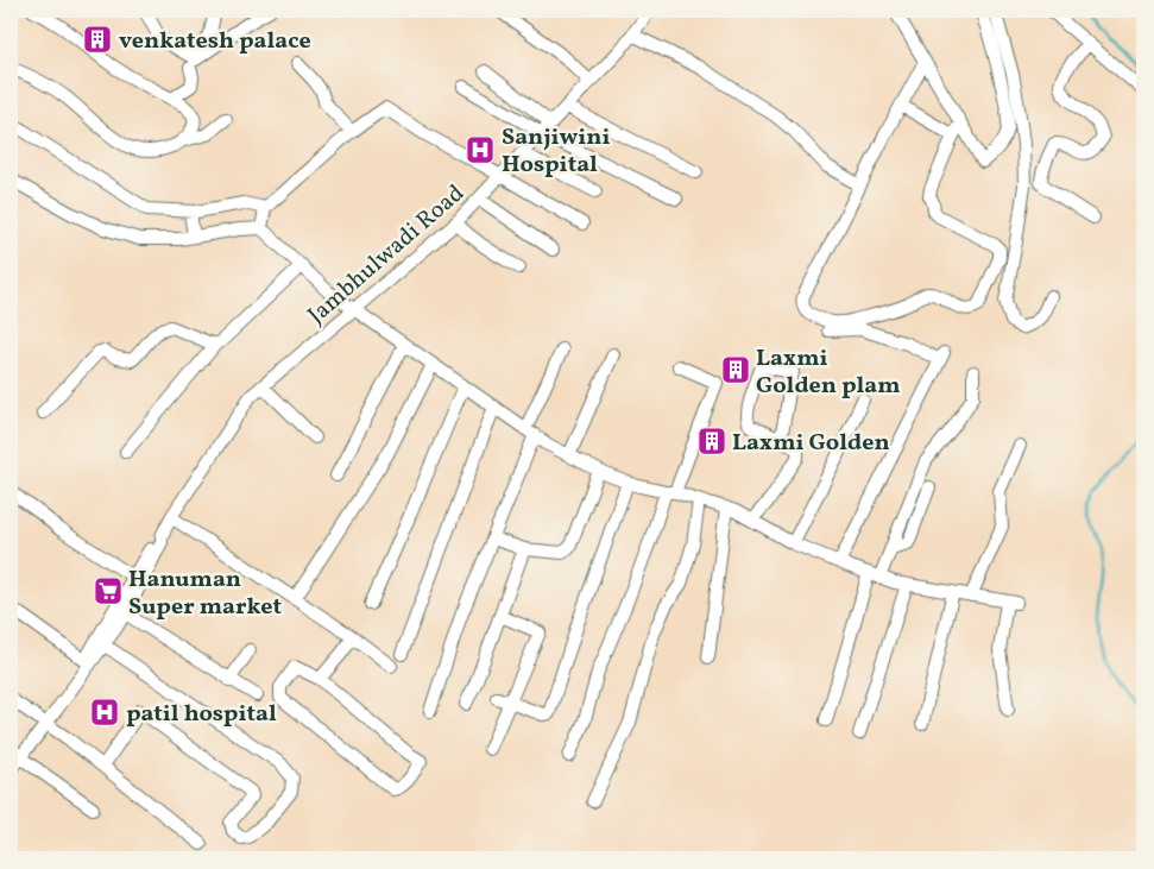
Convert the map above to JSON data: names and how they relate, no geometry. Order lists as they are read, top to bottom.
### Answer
{
  "streets": {
    "street": ["Jambhulwadi Road"]
  },
  "places": {
    "building": ["venkatesh palace", "Laxmi Golden plam", "Laxmi Golden"],
    "hospital": ["Sanjiwini Hospital", "patil hospital"],
    "supermarket": ["Hanuman Super market"]
  }
}
